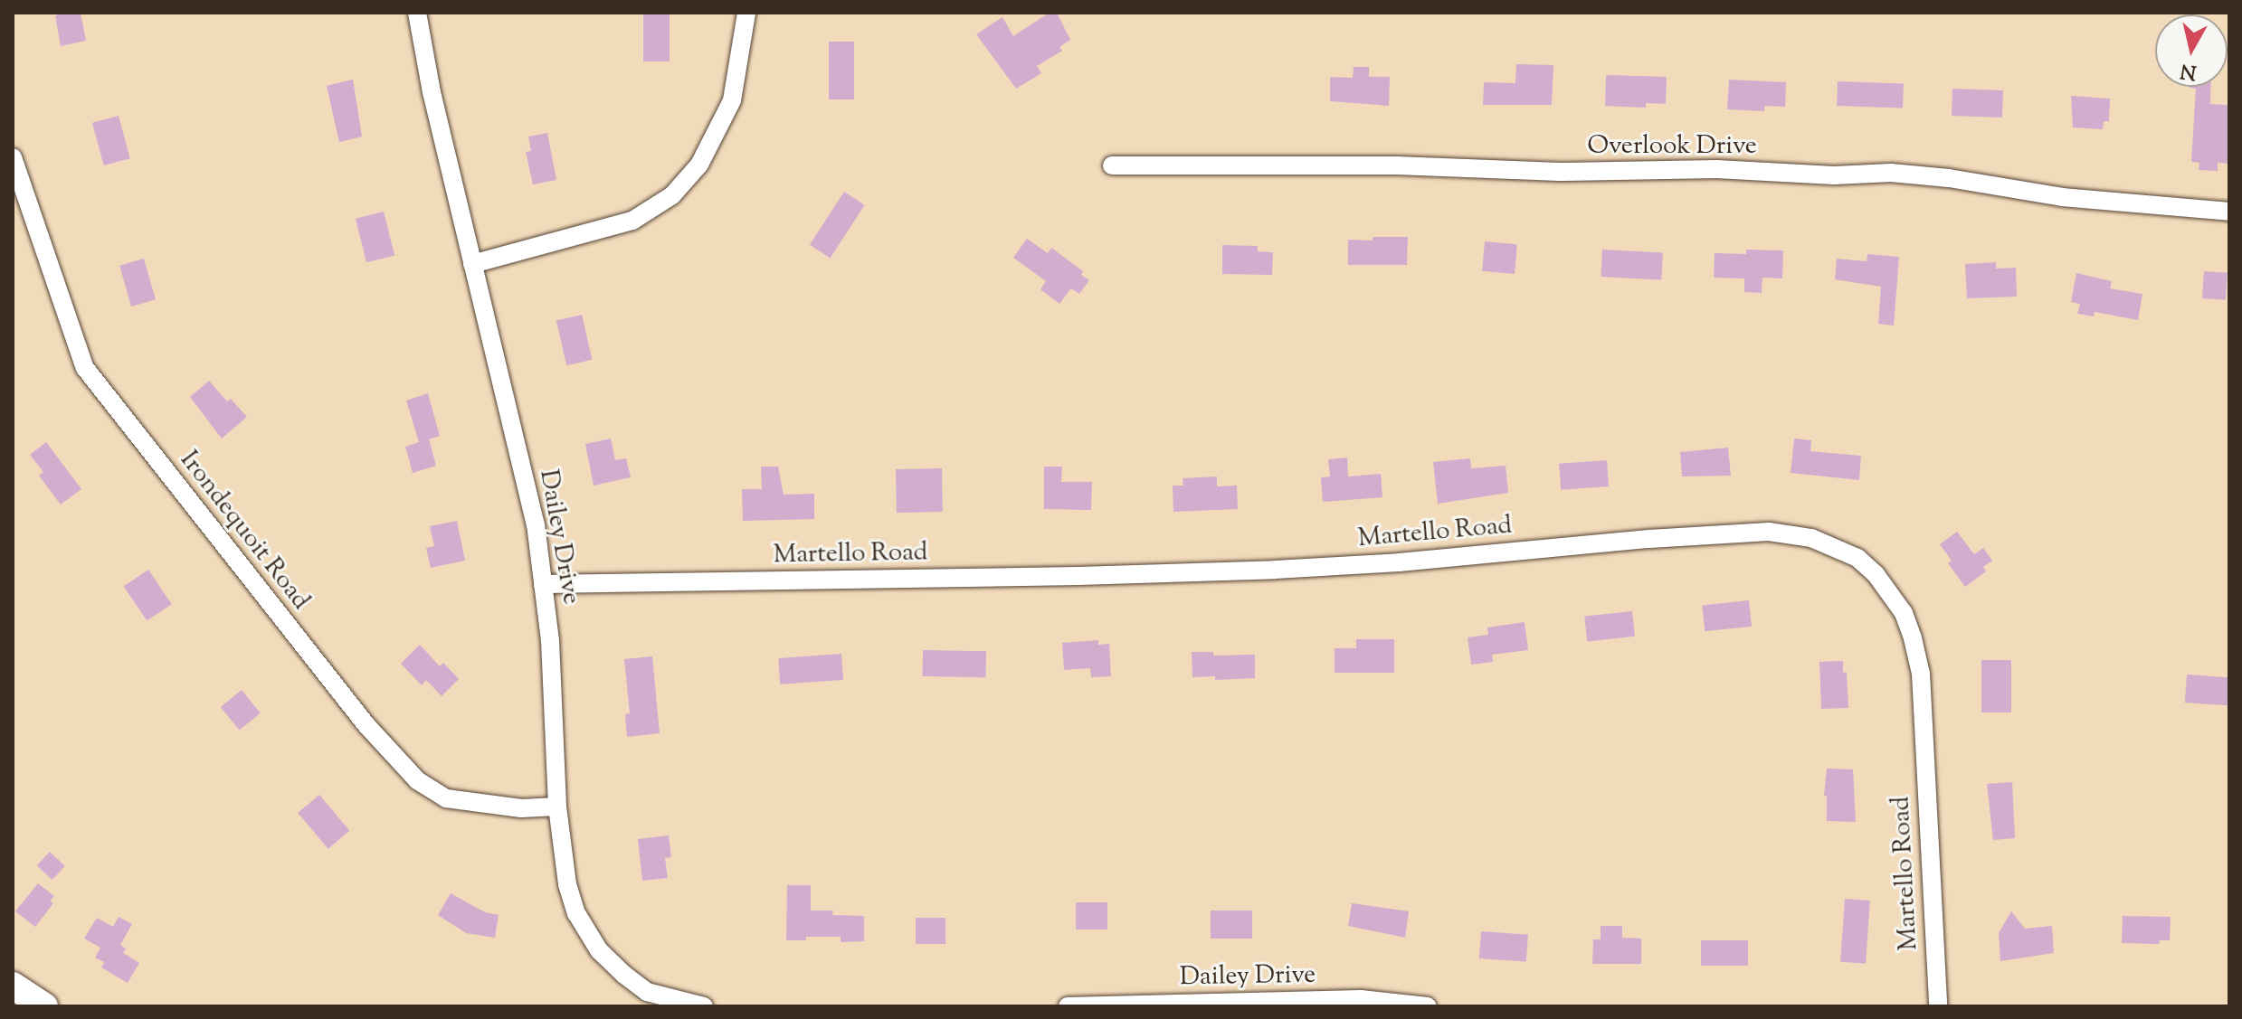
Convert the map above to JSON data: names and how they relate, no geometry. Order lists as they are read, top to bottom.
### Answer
{
  "streets": {
    "street": [
      "Overlook Drive",
      "Irondequoit Road",
      "Martello Road",
      "Dailey Drive"
    ]
  },
  "crossings": [
    ["Irondequoit Road", "Dailey Drive"],
    ["Martello Road", "Dailey Drive"]
  ],
  "north": "bottom"
}
